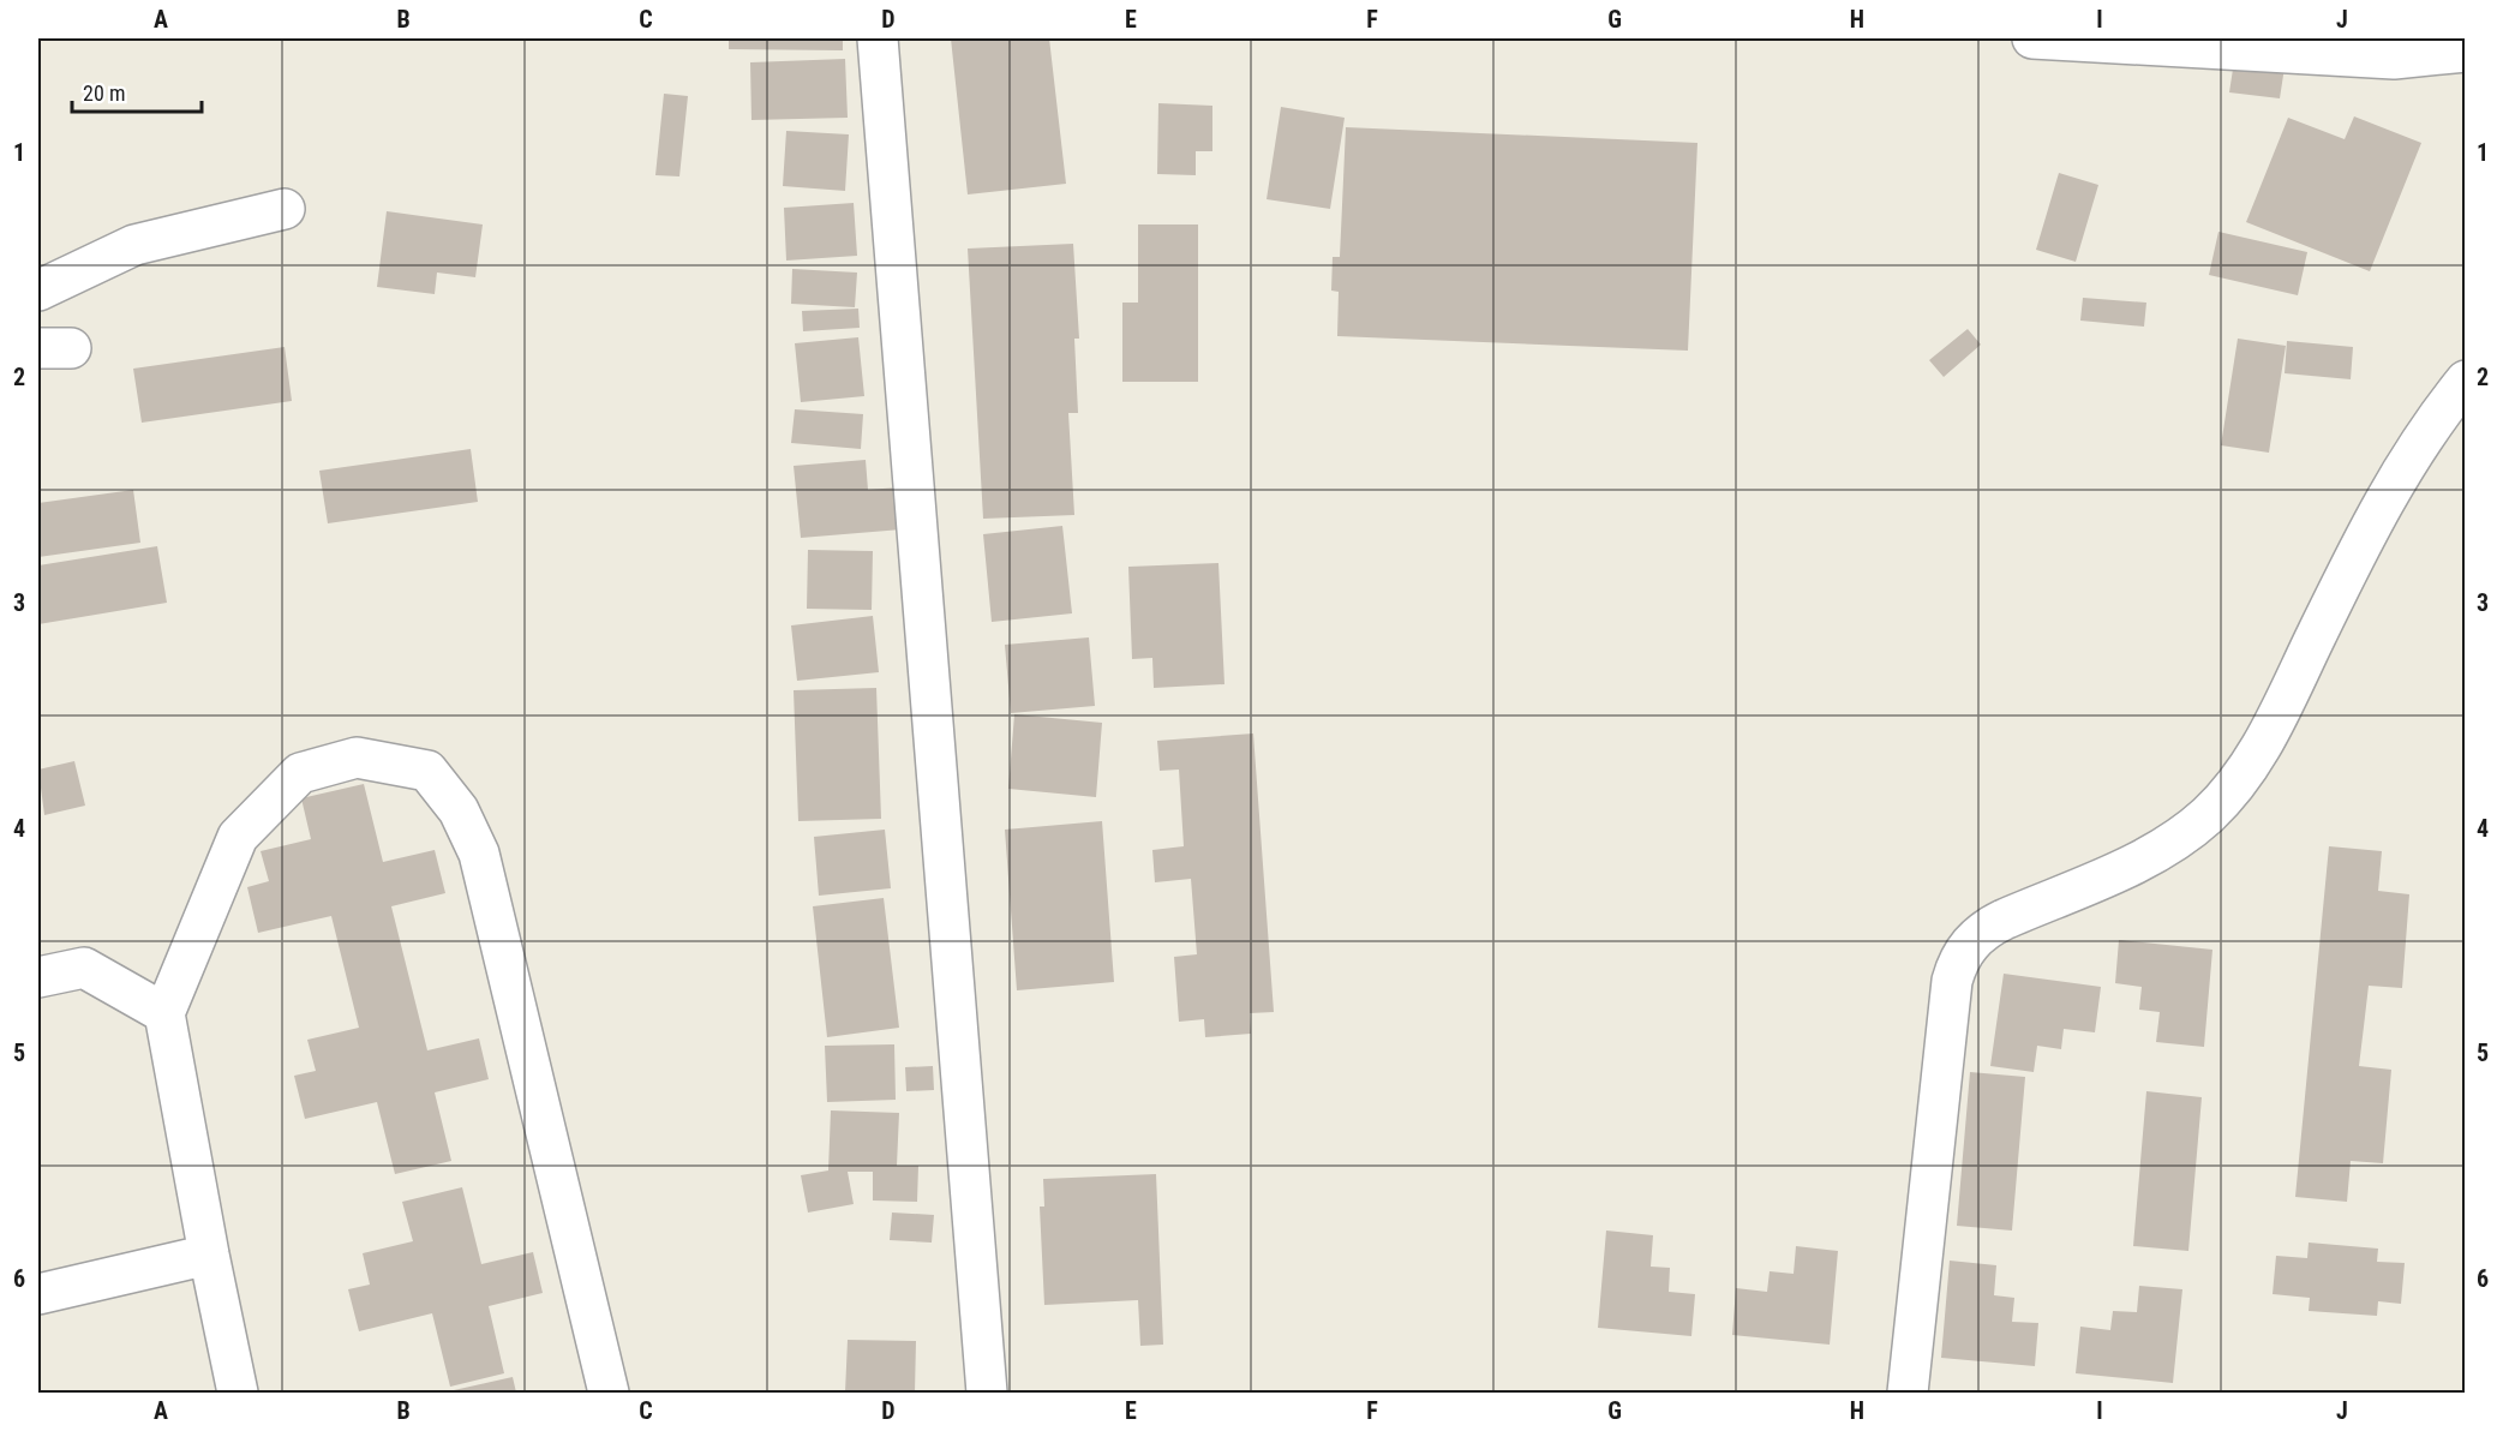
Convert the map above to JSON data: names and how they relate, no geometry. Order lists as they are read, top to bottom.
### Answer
{
  "scale_bar": "20 m",
  "grid": {
    "columns": [
      "A",
      "B",
      "C",
      "D",
      "E",
      "F",
      "G",
      "H",
      "I",
      "J"
    ],
    "rows": [
      "1",
      "2",
      "3",
      "4",
      "5",
      "6"
    ]
  }
}
